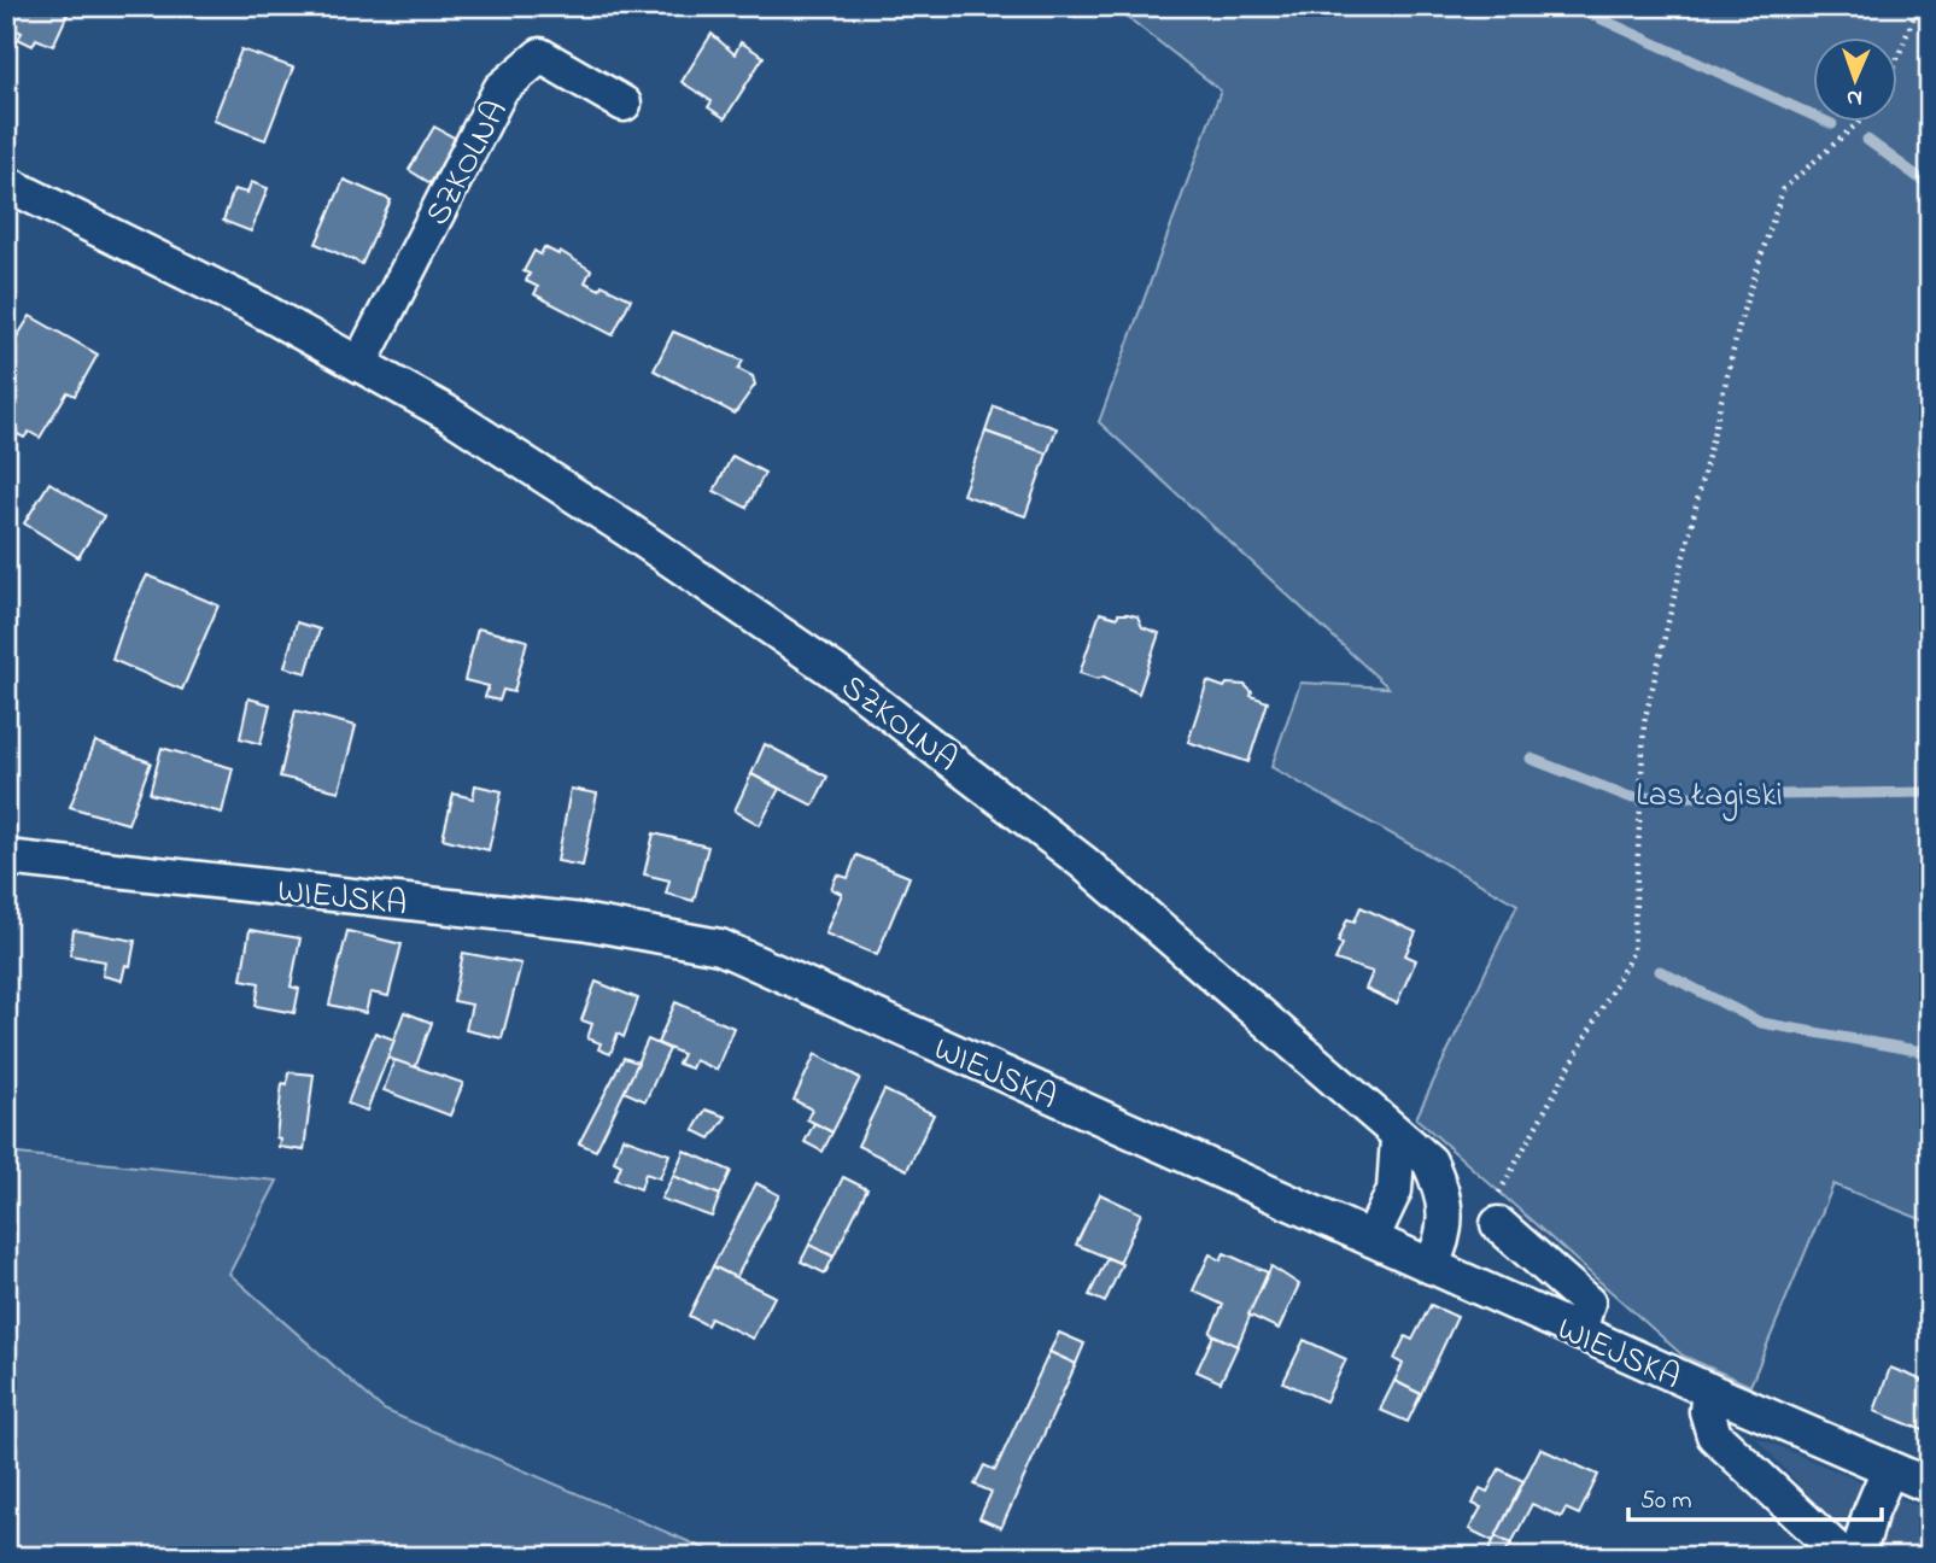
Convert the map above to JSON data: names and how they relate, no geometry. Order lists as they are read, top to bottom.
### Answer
{
  "streets": {
    "street": ["SZKOLNA", "WIEJSKA"]
  },
  "parks": ["Las Łagiski"],
  "scale_bar": "50 m",
  "north": "bottom"
}
